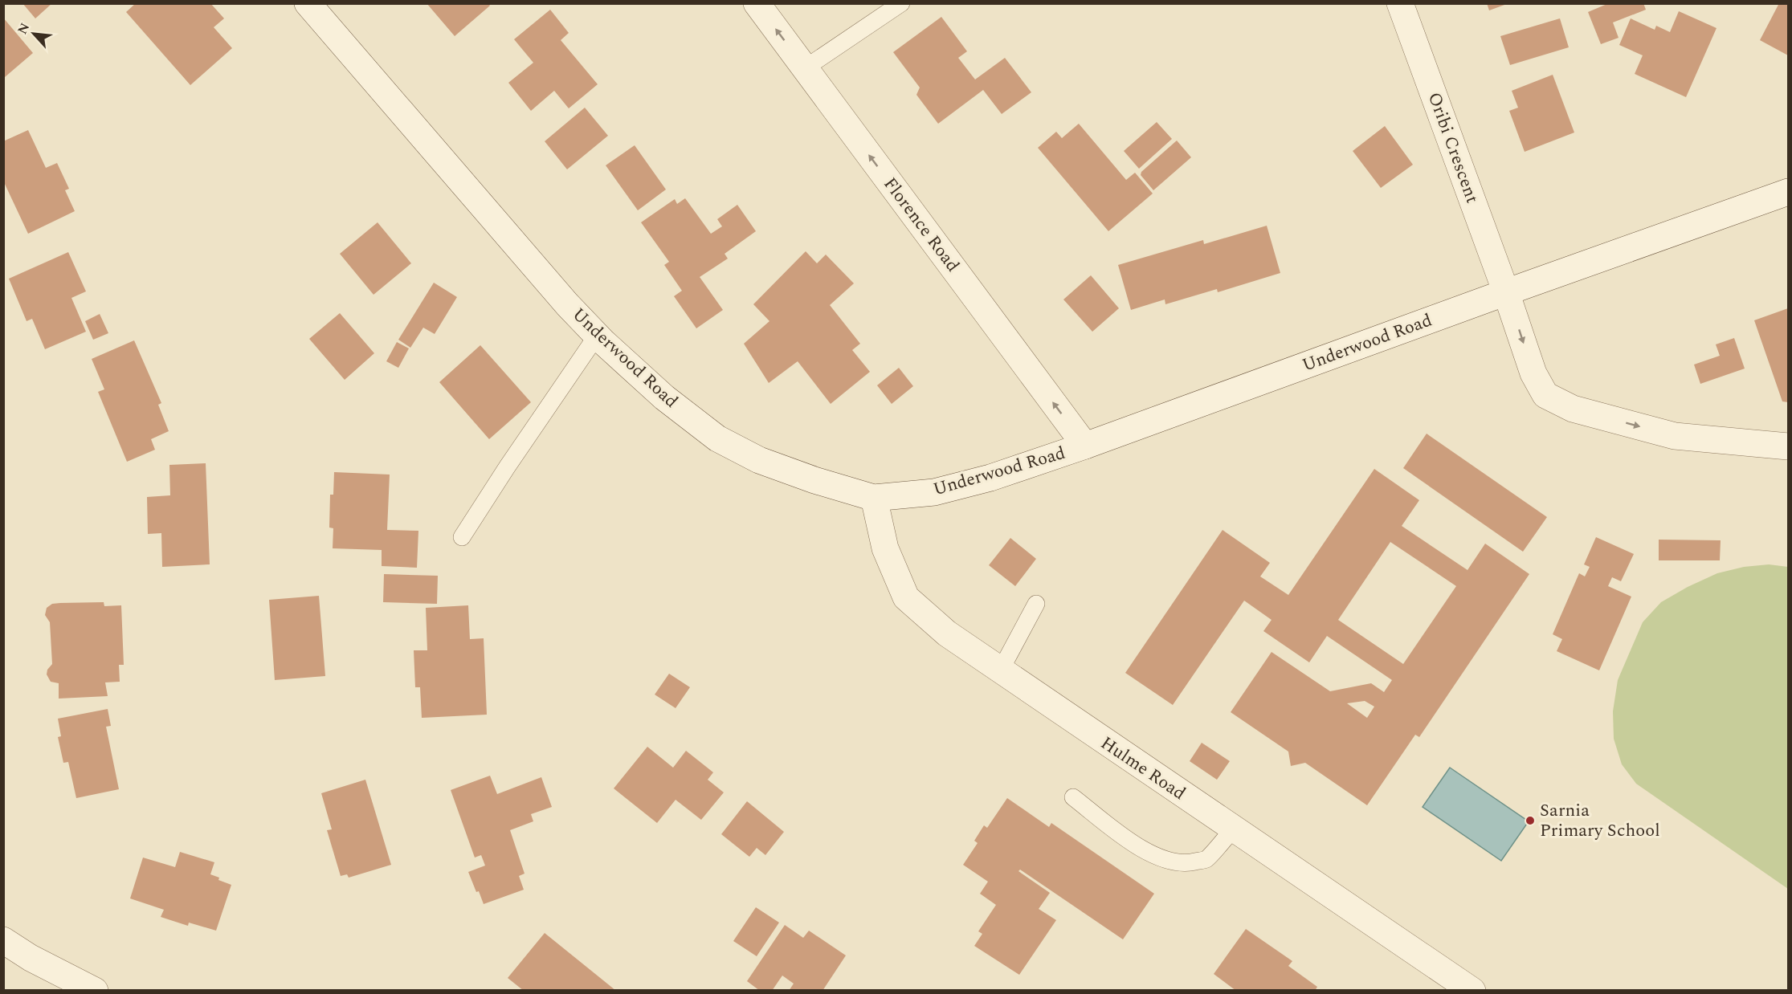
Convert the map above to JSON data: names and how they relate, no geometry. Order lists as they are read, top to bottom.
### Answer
{
  "streets": {
    "street": [
      "Oribi Crescent",
      "Florence Road",
      "Underwood Road",
      "Hulme Road"
    ]
  },
  "crossings": [
    ["Oribi Crescent", "Underwood Road"],
    ["Florence Road", "Underwood Road"],
    ["Underwood Road", "Hulme Road"]
  ],
  "one_way": ["Oribi Crescent", "Florence Road"],
  "places": ["Sarnia Primary School"],
  "north": "top left"
}
